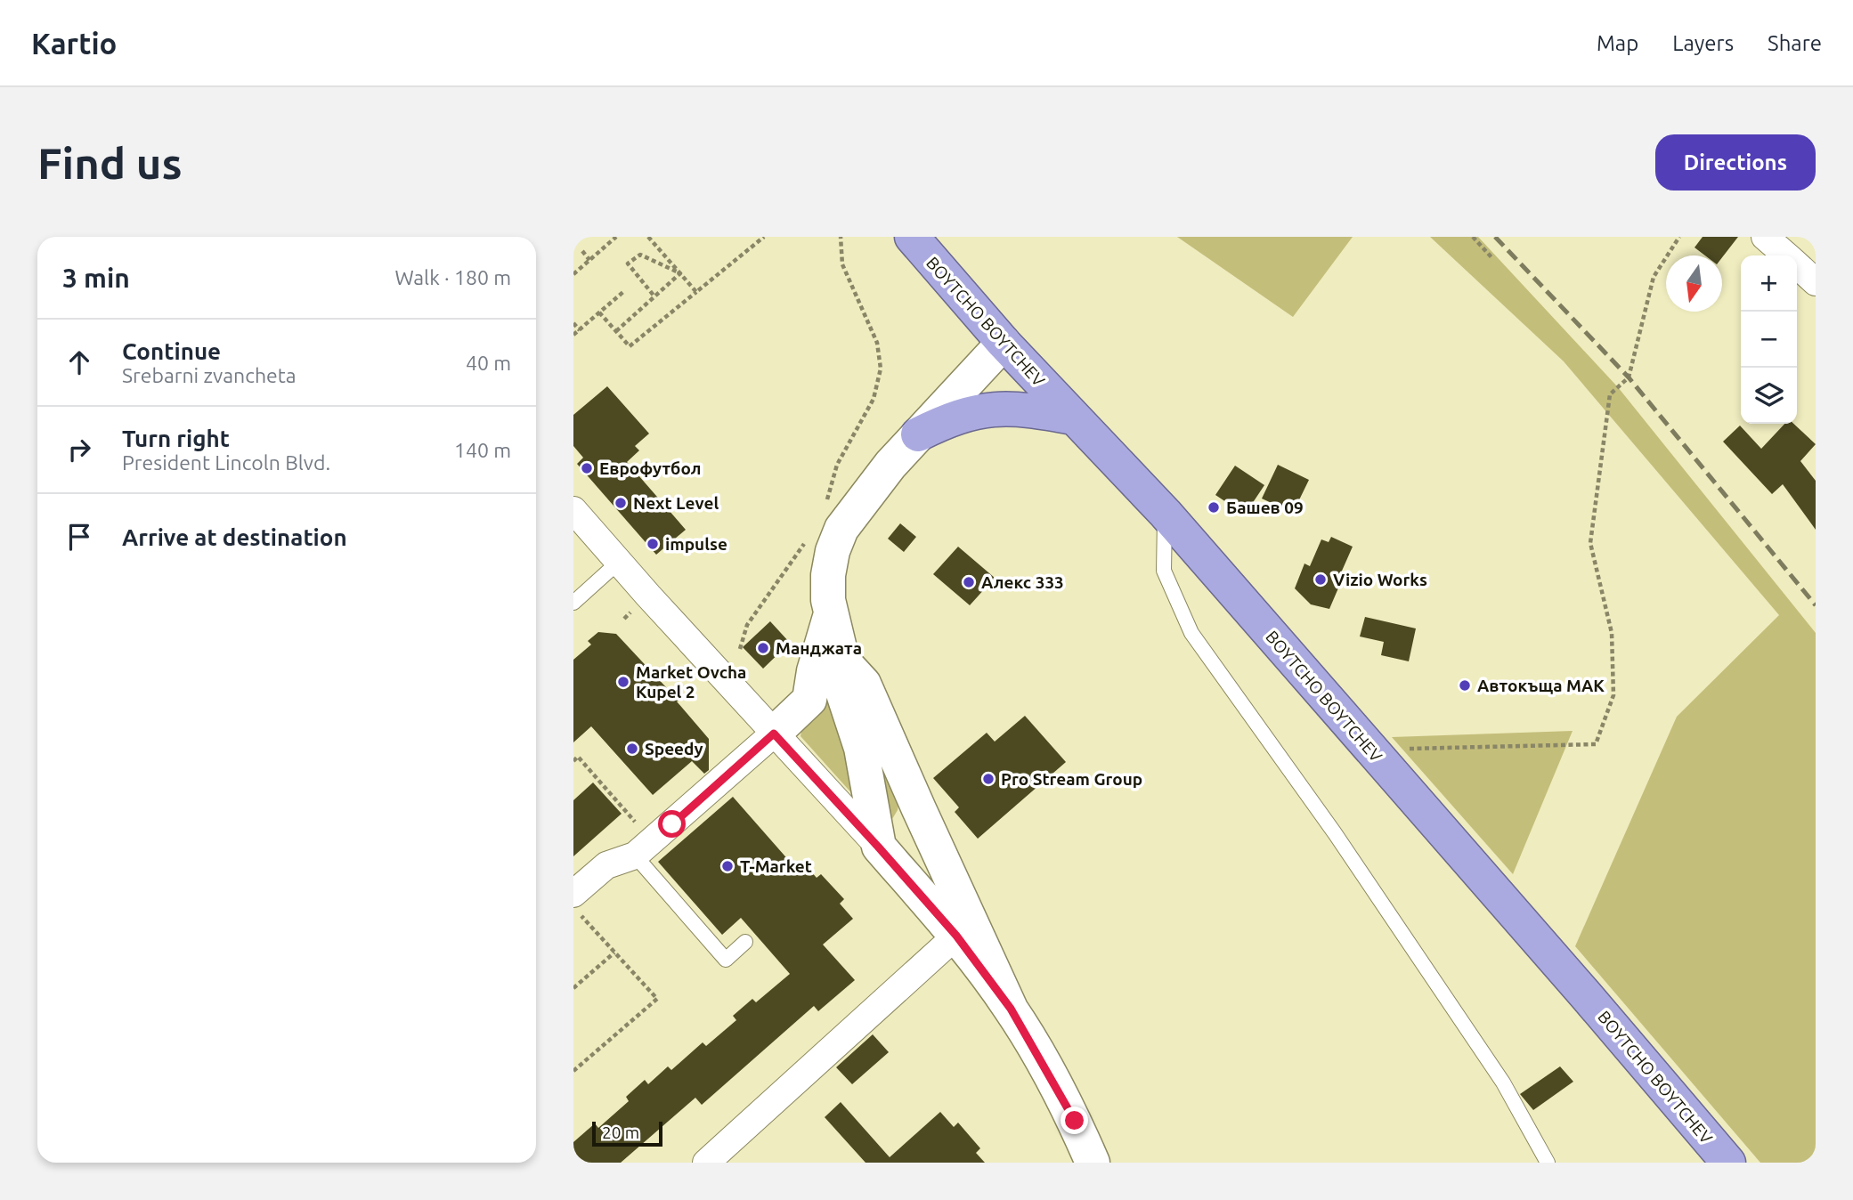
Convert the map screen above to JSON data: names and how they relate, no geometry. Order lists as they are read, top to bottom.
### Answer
{
  "streets": {
    "highway": ["BOYTCHO BOYTCHEV"]
  },
  "places": [
    "Еврофутбол",
    "Next Level",
    "Башев 09",
    "impulse",
    "Vizio Works",
    "Алекс 333",
    "Манджата",
    "Market Ovcha Kupel 2",
    "Автокъща МАК",
    "Speedy",
    "Pro Stream Group",
    "T-Market"
  ],
  "scale_bar": "20 m",
  "north": "bottom",
  "page": {
    "header": "Kartio",
    "nav": ["Map", "Layers", "Share"],
    "buttons": "Directions",
    "title": "Find us",
    "heading": ["3 min", "Walk · 180 m"],
    "map_buttons": ["+", "−"],
    "list": [
      ["Continue", "Srebarni zvancheta", "40 m"],
      ["Turn right", "President Lincoln Blvd.", "140 m"],
      "Arrive at destination"
    ],
    "scale": "20 m"
  }
}
